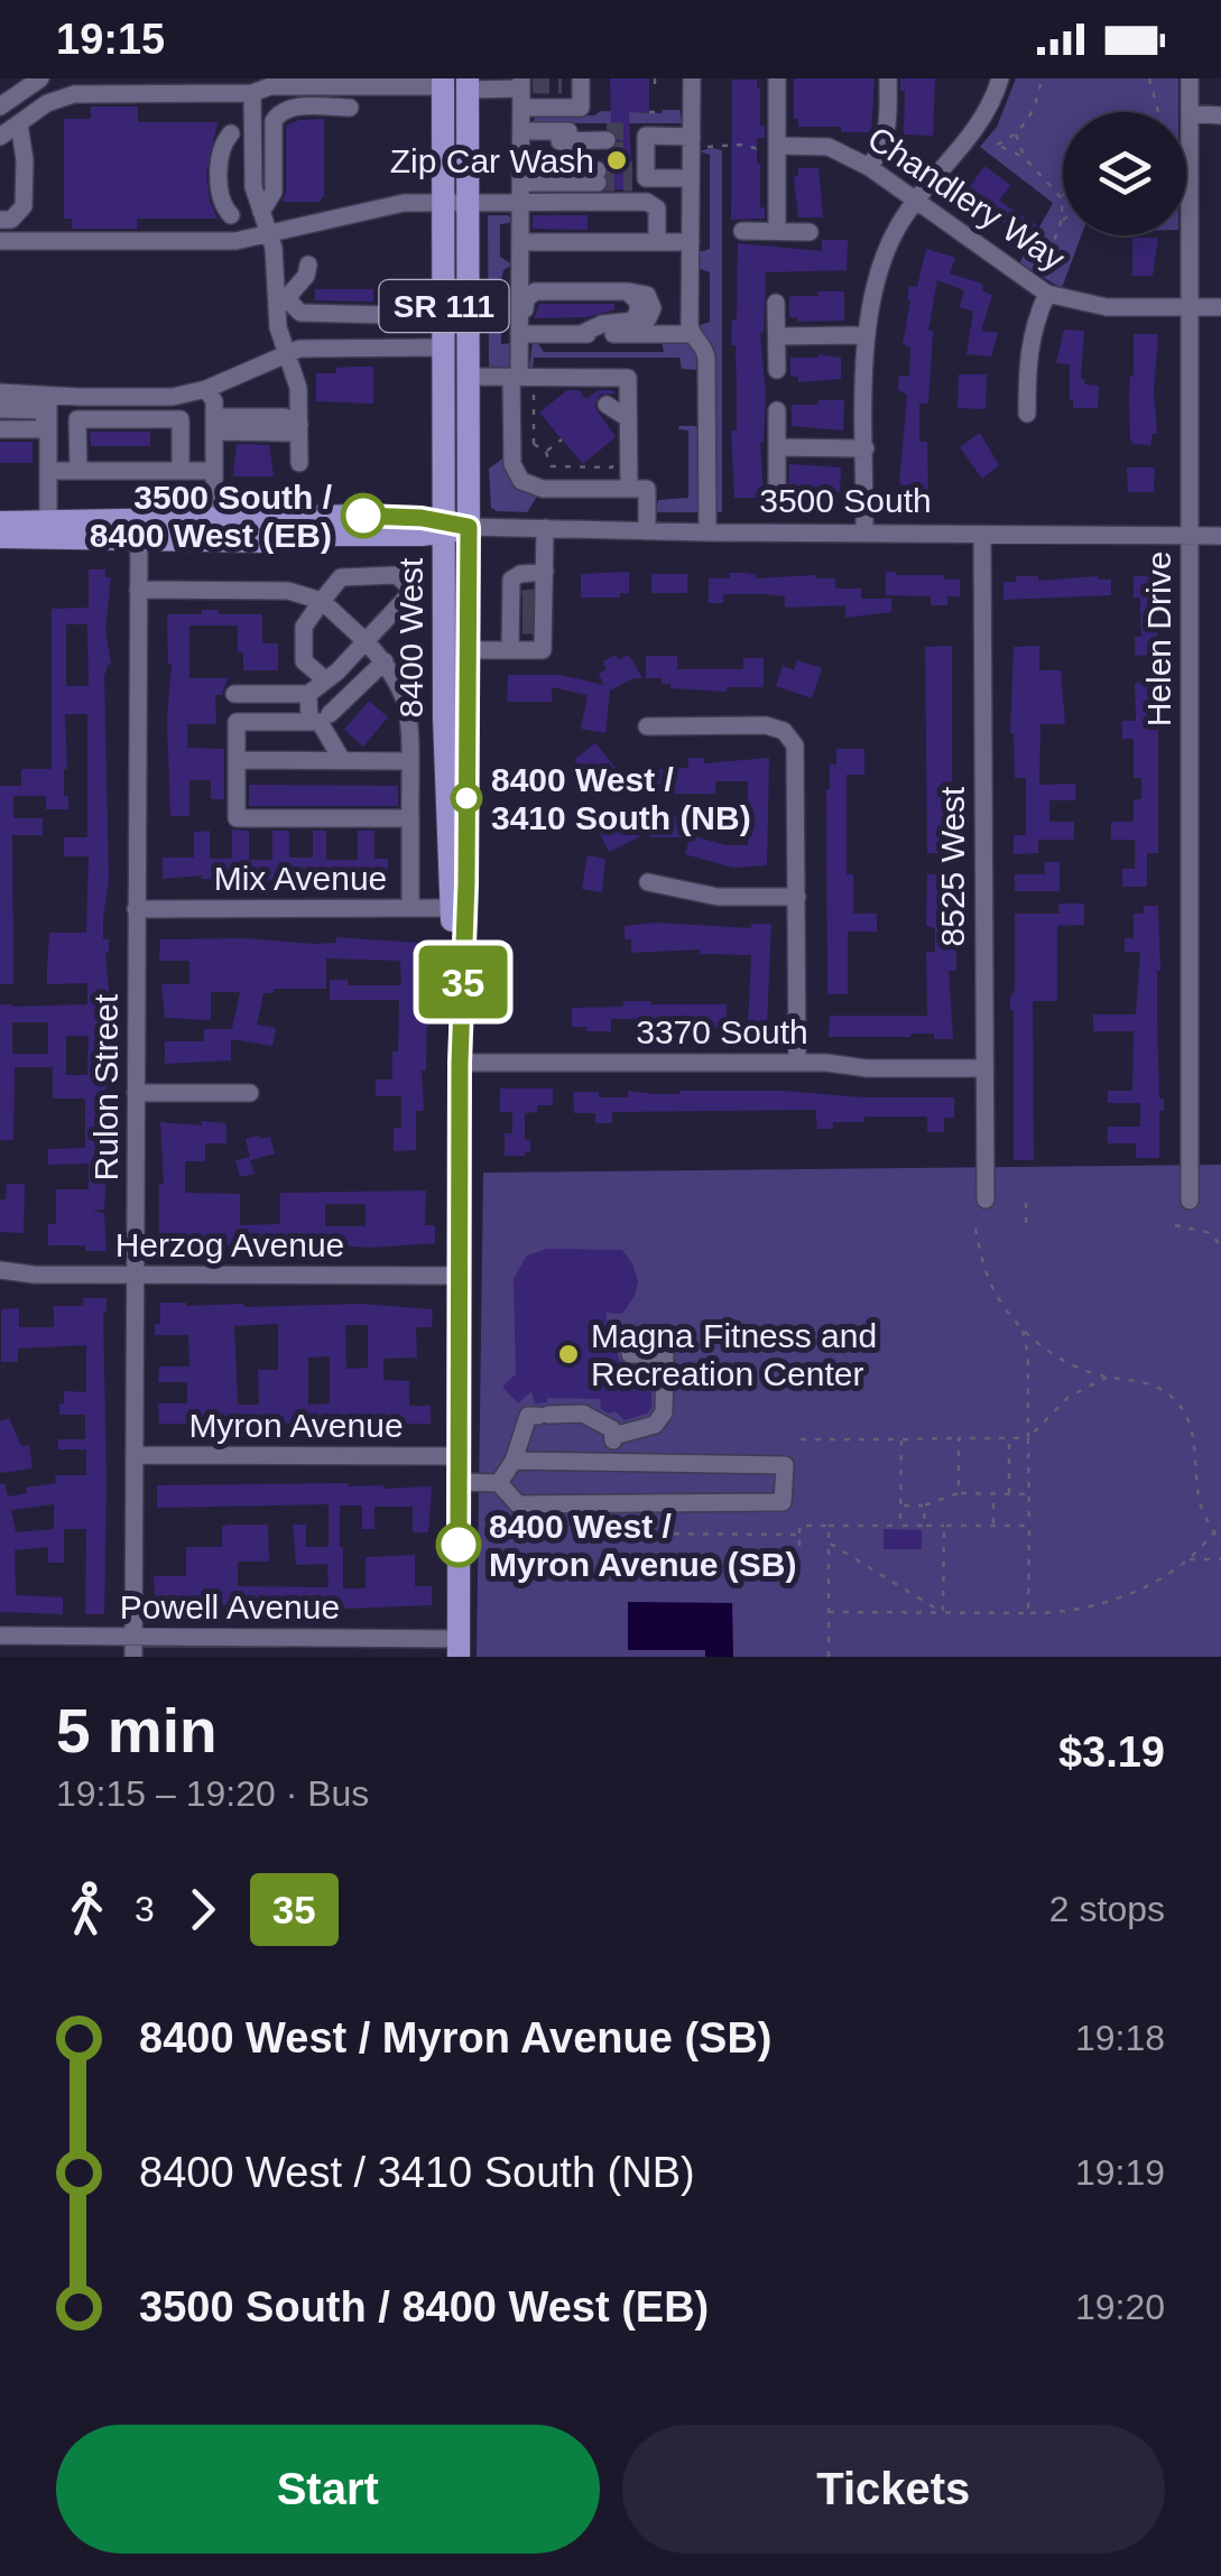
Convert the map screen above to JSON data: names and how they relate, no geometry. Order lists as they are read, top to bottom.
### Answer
{
  "streets": {
    "main road": ["SR 111", "3500 South", "8400 West"],
    "street": [
      "Chandlery Way",
      "Helen Drive",
      "8525 West",
      "Mix Avenue",
      "3370 South",
      "Rulon Street",
      "Herzog Avenue",
      "Myron Avenue",
      "Powell Avenue"
    ]
  },
  "crossings": [
    ["Chandlery Way", "Helen Drive"],
    ["3500 South", "8400 West"],
    ["3500 South", "Helen Drive"],
    ["3500 South", "8525 West"],
    ["3500 South", "Rulon Street"],
    ["8400 West", "Mix Avenue"],
    ["8400 West", "3370 South"],
    ["8400 West", "Herzog Avenue"],
    ["8400 West", "Myron Avenue"],
    ["8400 West", "Powell Avenue"],
    ["8525 West", "3370 South"],
    ["Mix Avenue", "Rulon Street"],
    ["Rulon Street", "Herzog Avenue"],
    ["Rulon Street", "Myron Avenue"],
    ["Rulon Street", "Powell Avenue"]
  ],
  "places": [
    "Zip Car Wash",
    "3500 South / 8400 West (EB)",
    "8400 West / 3410 South (NB)",
    "Magna Fitness and Recreation Center",
    "8400 West / Myron Avenue (SB)"
  ],
  "lines": ["bus line 35"],
  "page": {
    "status": "19:15",
    "on_map": "35",
    "heading": ["5 min", "19:15 – 19:20 · Bus", "$3.19"],
    "legs": ["3", "35", "2 stops"],
    "list": [
      {
        "name": "8400 West / Myron Avenue (SB)",
        "value": "19:18"
      },
      {
        "name": "8400 West / 3410 South (NB)",
        "value": "19:19"
      },
      {
        "name": "3500 South / 8400 West (EB)",
        "value": "19:20"
      }
    ],
    "buttons": ["Start", "Tickets"]
  }
}
